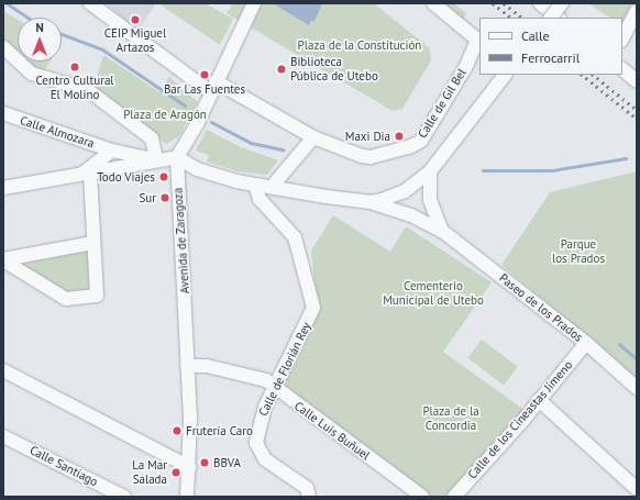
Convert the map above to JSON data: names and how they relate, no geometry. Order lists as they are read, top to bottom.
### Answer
{
  "streets": {
    "street": [
      "Calle de Gil Bel",
      "Calle Almozara",
      "Avenida de Zaragoza",
      "Paseo de los Prados",
      "Calle de Florián Rey",
      "Calle de los Cineastas Jimeno",
      "Calle Luis Buñuel",
      "Calle Santiago"
    ]
  },
  "crossings": [
    ["Avenida de Zaragoza", "Paseo de los Prados"],
    ["Avenida de Zaragoza", "Calle Luis Buñuel"],
    ["Paseo de los Prados", "Calle de Florián Rey"],
    ["Paseo de los Prados", "Calle de los Cineastas Jimeno"],
    ["Calle de Florián Rey", "Calle Luis Buñuel"]
  ],
  "parks": [
    "Plaza de la Constitución",
    "Plaza de Aragón",
    "Parque los Prados",
    "Cementerio Municipal de Utebo",
    "Plaza de la Concordia"
  ],
  "places": [
    "CEIP Miguel Artazos",
    "Centro Cultural El Molino",
    "Biblioteca Pública de Utebo",
    "Bar Las Fuentes",
    "Maxi Dia",
    "Todo Viajes",
    "Sur",
    "Frutería Caro",
    "BBVA",
    "La Mar Salada"
  ],
  "legend": ["Calle", "Ferrocarril"],
  "north": "top"
}
